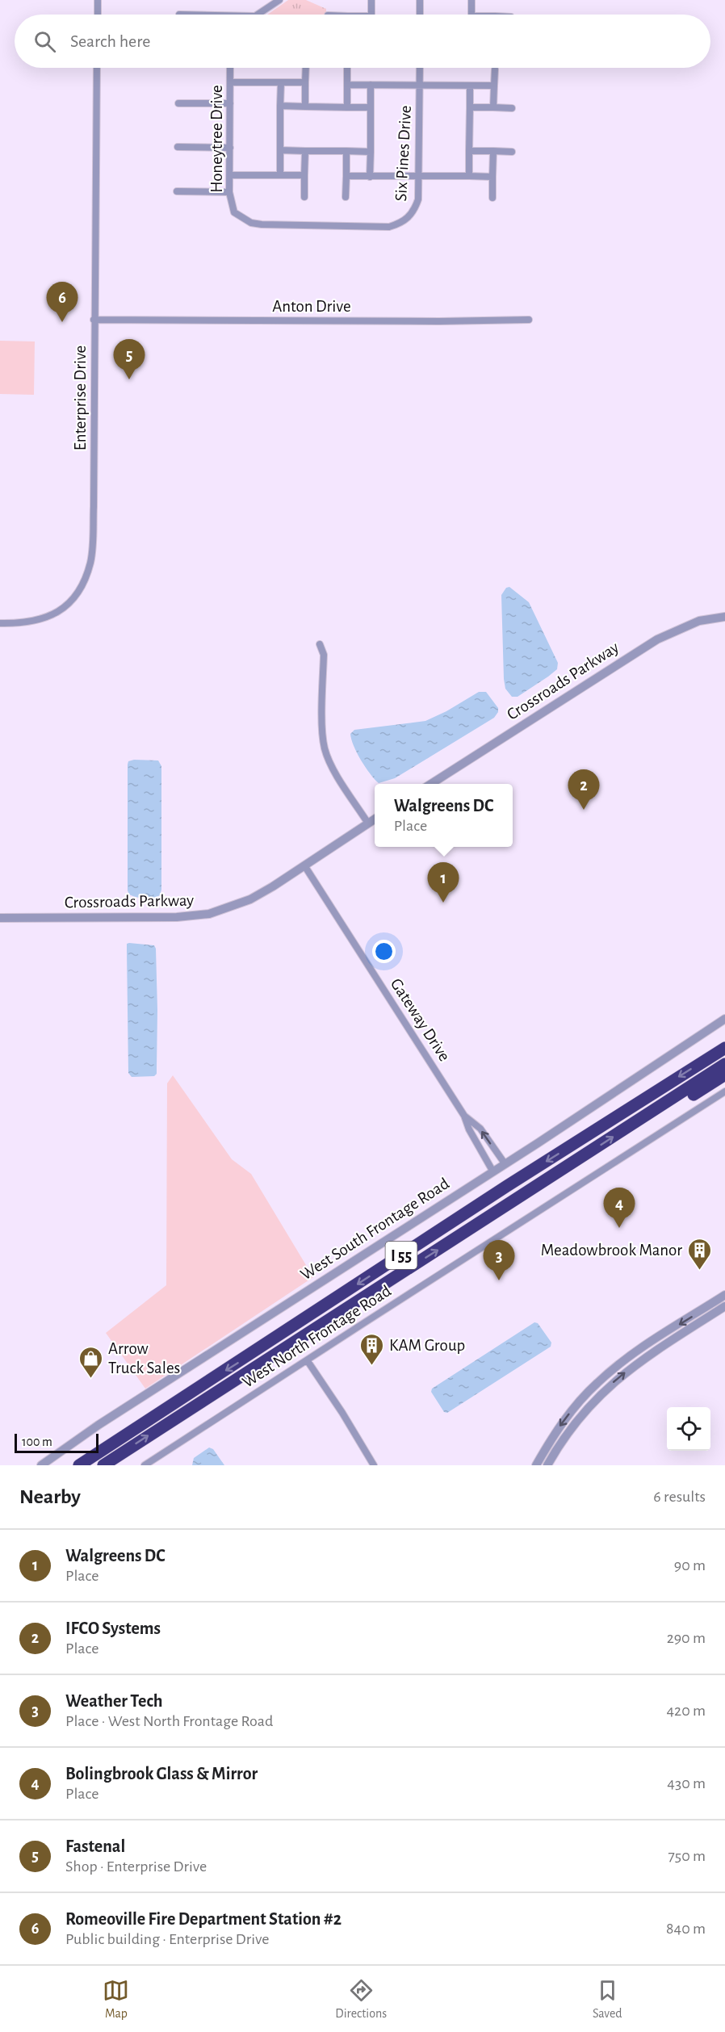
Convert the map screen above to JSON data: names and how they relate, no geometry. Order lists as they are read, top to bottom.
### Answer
{
  "streets": {
    "highway": ["I 55"],
    "street": [
      "Honeytree Drive",
      "Six Pines Drive",
      "Anton Drive",
      "Enterprise Drive",
      "Crossroads Parkway",
      "Gateway Drive",
      "West South Frontage Road",
      "West North Frontage Road"
    ]
  },
  "crossings": [
    ["Honeytree Drive", "Six Pines Drive"],
    ["Anton Drive", "Enterprise Drive"],
    ["Crossroads Parkway", "Gateway Drive"],
    ["Gateway Drive", "West South Frontage Road"]
  ],
  "places": {
    "building": ["Meadowbrook Manor", "KAM Group"],
    "shop": ["Arrow Truck Sales"]
  },
  "scale_bar": "100 m",
  "page": {
    "search": "Search here",
    "pins": [
      "6",
      "5",
      "2",
      "1",
      "4",
      "3"
    ],
    "popup": ["Walgreens DC", "Place"],
    "scale": "100 m",
    "heading": ["Nearby", "6 results"],
    "list": [
      {
        "mark": "1",
        "name": "Walgreens DC",
        "note": "Place",
        "value": "90 m"
      },
      {
        "mark": "2",
        "name": "IFCO Systems",
        "note": "Place",
        "value": "290 m"
      },
      {
        "mark": "3",
        "name": "Weather Tech",
        "note": "Place · West North Frontage Road",
        "value": "420 m"
      },
      {
        "mark": "4",
        "name": "Bolingbrook Glass & Mirror",
        "note": "Place",
        "value": "430 m"
      },
      {
        "mark": "5",
        "name": "Fastenal",
        "note": "Shop · Enterprise Drive",
        "value": "750 m"
      },
      {
        "mark": "6",
        "name": "Romeoville Fire Department Station #2",
        "note": "Public building · Enterprise Drive",
        "value": "840 m"
      }
    ],
    "nav": ["Map", "Directions", "Saved"]
  }
}
